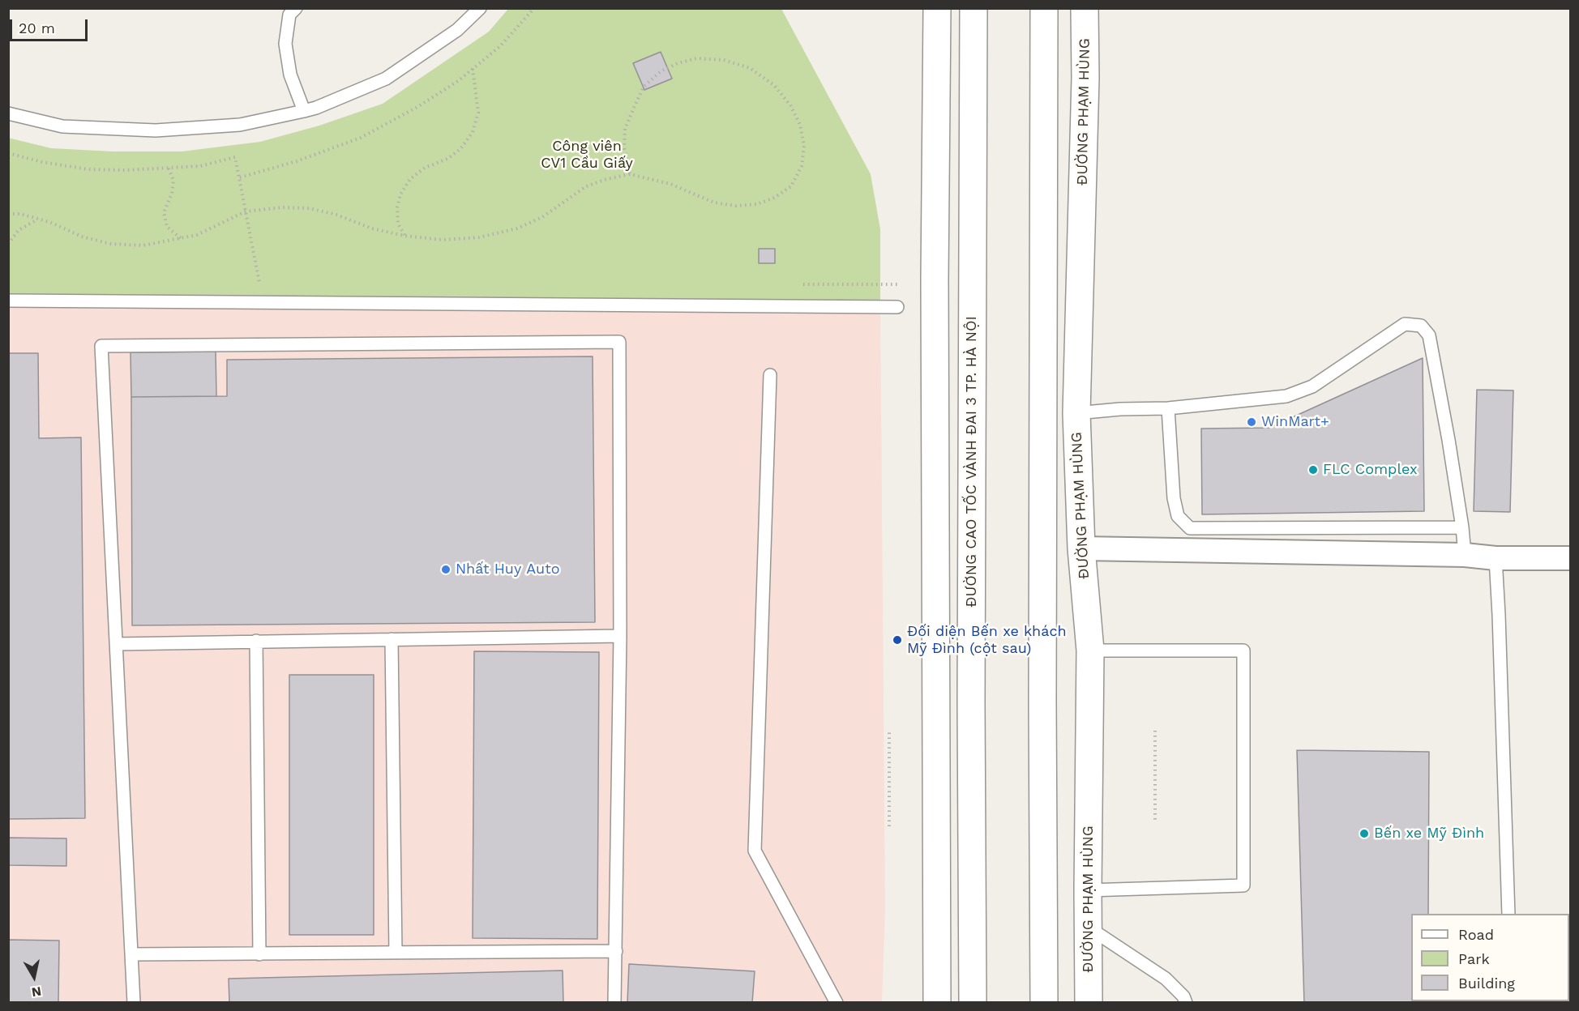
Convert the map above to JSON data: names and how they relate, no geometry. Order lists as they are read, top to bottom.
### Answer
{
  "streets": {
    "main road": ["ĐƯỜNG PHẠM HÙNG", "ĐƯỜNG CAO TỐC VÀNH ĐAI 3 TP. HÀ NỘI"]
  },
  "parks": ["Công viên CV1 Cầu Giấy"],
  "places": [
    "WinMart+",
    "FLC Complex",
    "Nhất Huy Auto",
    "Đối diện Bến xe khách Mỹ Đình (cột sau)",
    "Bến xe Mỹ Đình"
  ],
  "legend": ["Road", "Park", "Building"],
  "scale_bar": "20 m",
  "north": "bottom"
}
